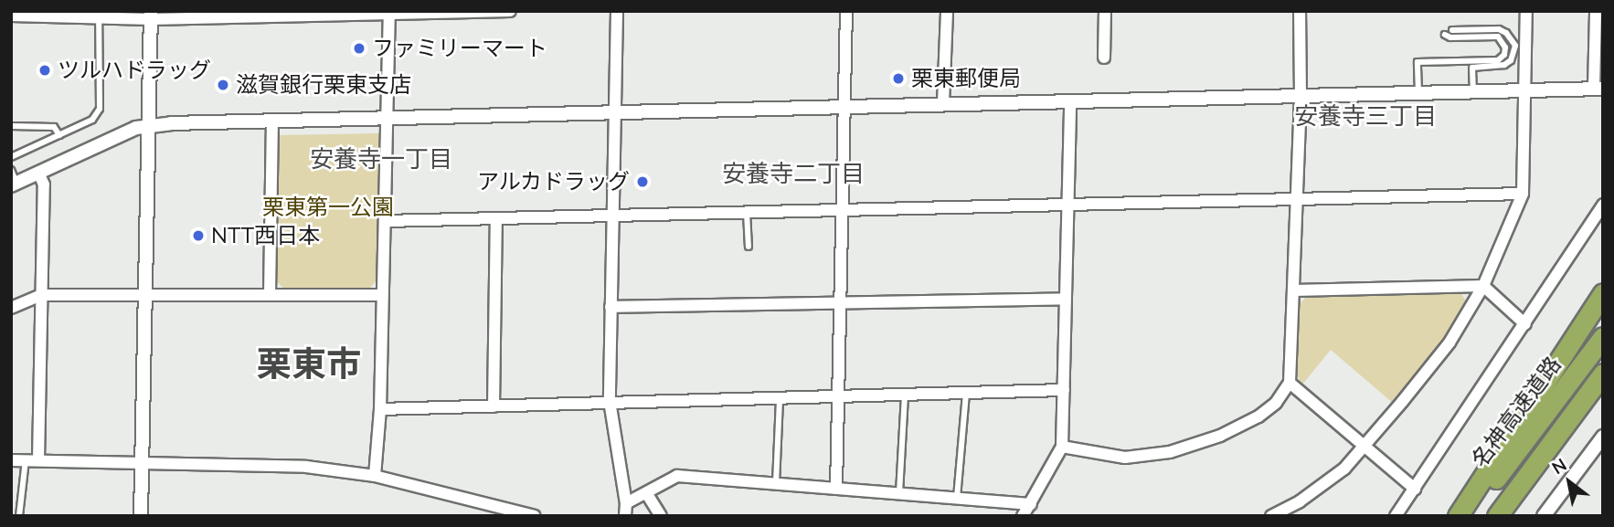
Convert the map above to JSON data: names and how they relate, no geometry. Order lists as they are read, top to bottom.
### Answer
{
  "streets": {
    "highway": ["名神高速道路"]
  },
  "districts": [
    "安養寺三丁目",
    "安養寺一丁目",
    "安養寺二丁目",
    "栗東市"
  ],
  "parks": ["栗東第一公園"],
  "places": [
    "ファミリーマート",
    "ツルハドラッグ",
    "栗東郵便局",
    "滋賀銀行栗東支店",
    "アルカドラッグ",
    "NTT西日本"
  ],
  "north": "top left"
}
